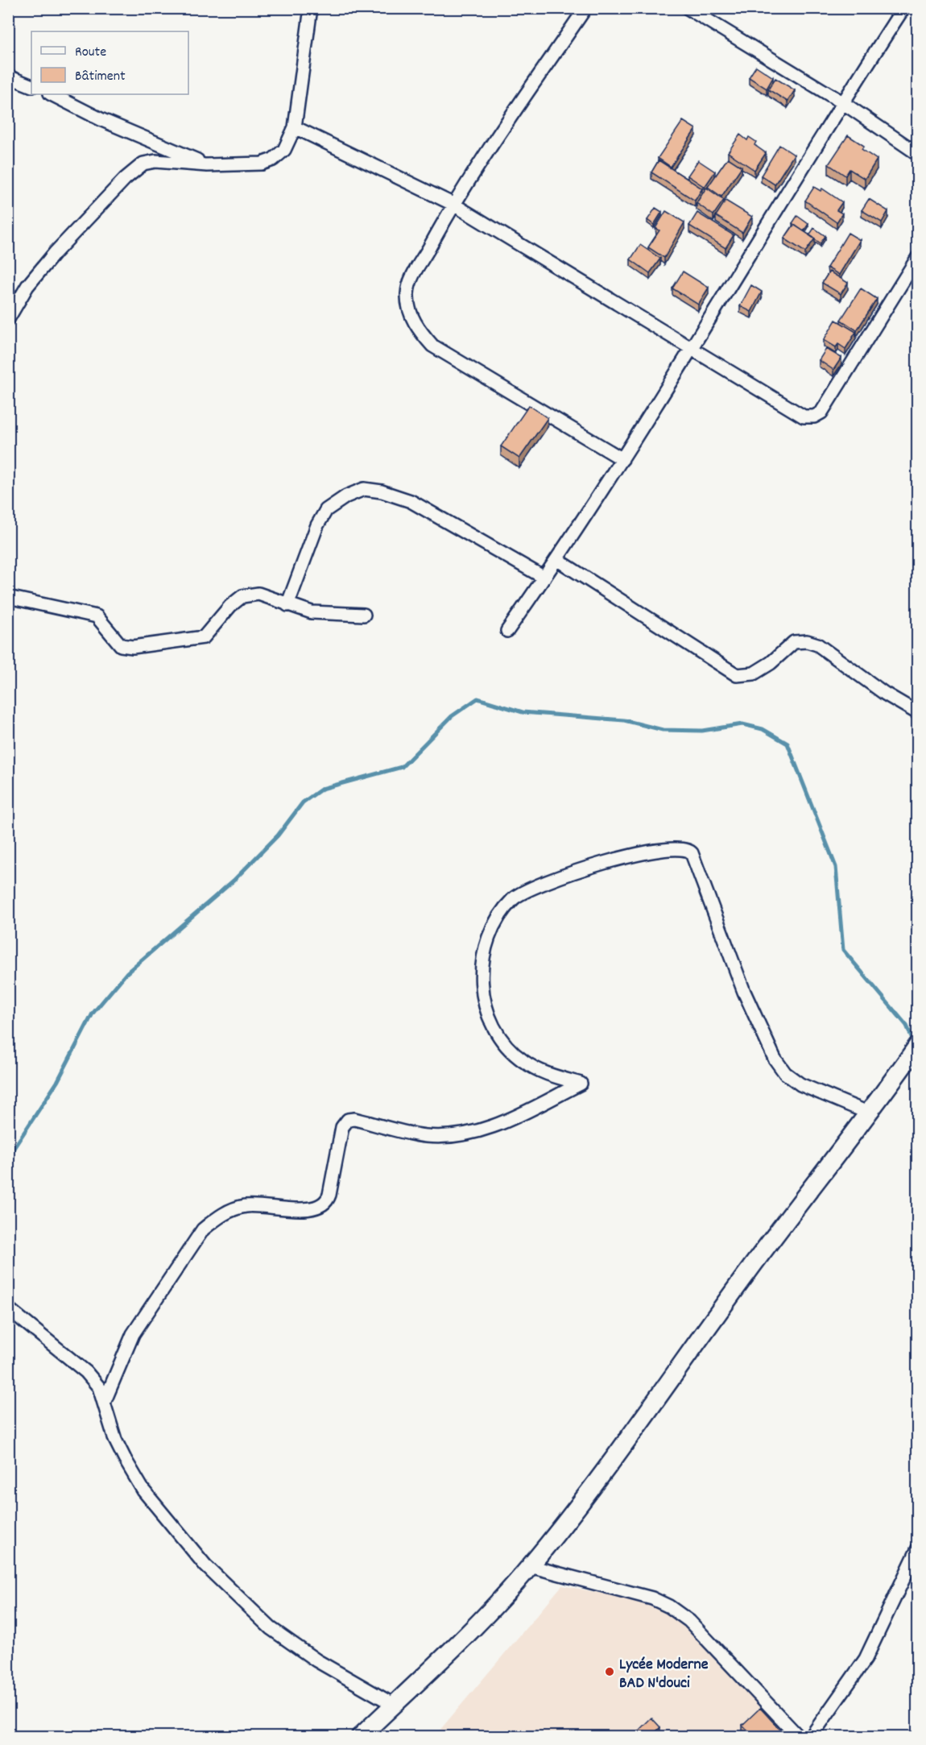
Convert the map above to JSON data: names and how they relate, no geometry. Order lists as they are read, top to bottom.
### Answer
{
  "places": ["Lycée Moderne BAD N'douci"],
  "legend": ["Route", "Bâtiment"]
}
